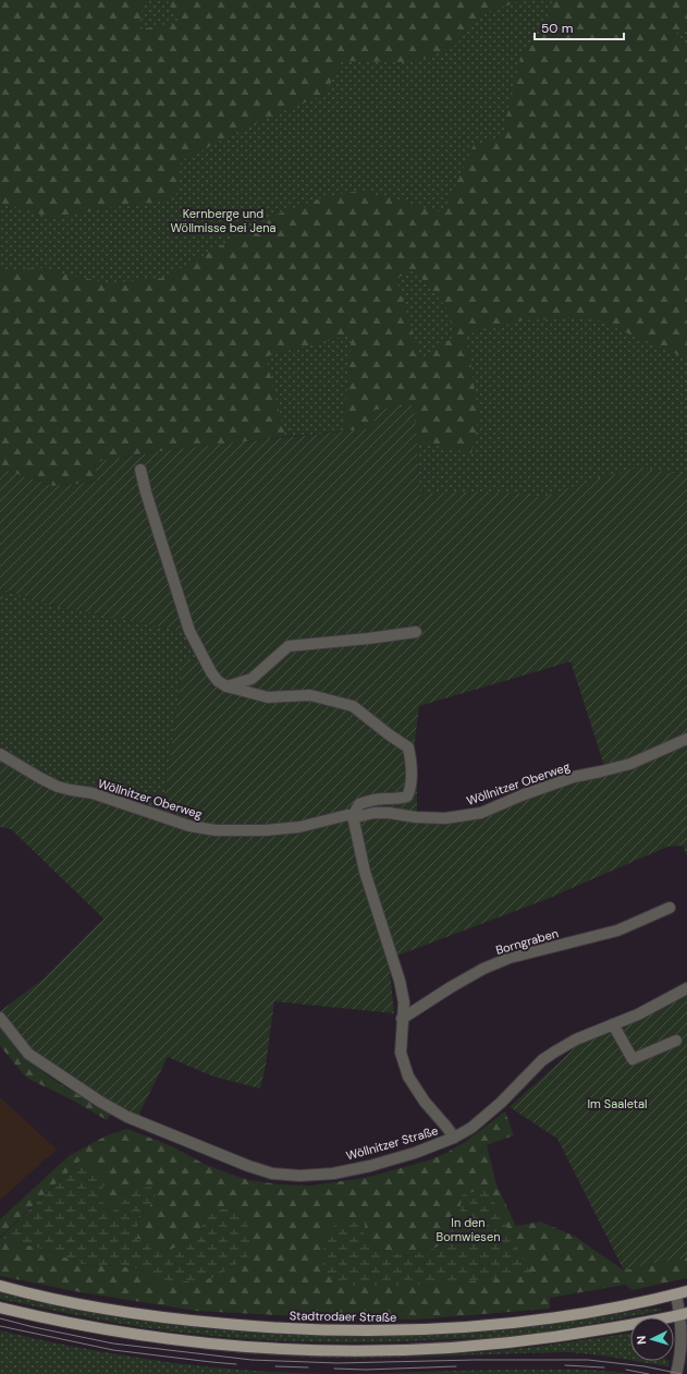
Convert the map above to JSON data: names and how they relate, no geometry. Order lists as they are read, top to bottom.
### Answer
{
  "streets": {
    "main road": ["Stadtrodaer Straße"],
    "street": ["Wöllnitzer Oberweg", "Borngraben", "Wöllnitzer Straße"]
  },
  "parks": ["Kernberge und Wöllmisse bei Jena", "Im Saaletal", "In den Bornwiesen"],
  "scale_bar": "50 m",
  "north": "left"
}
